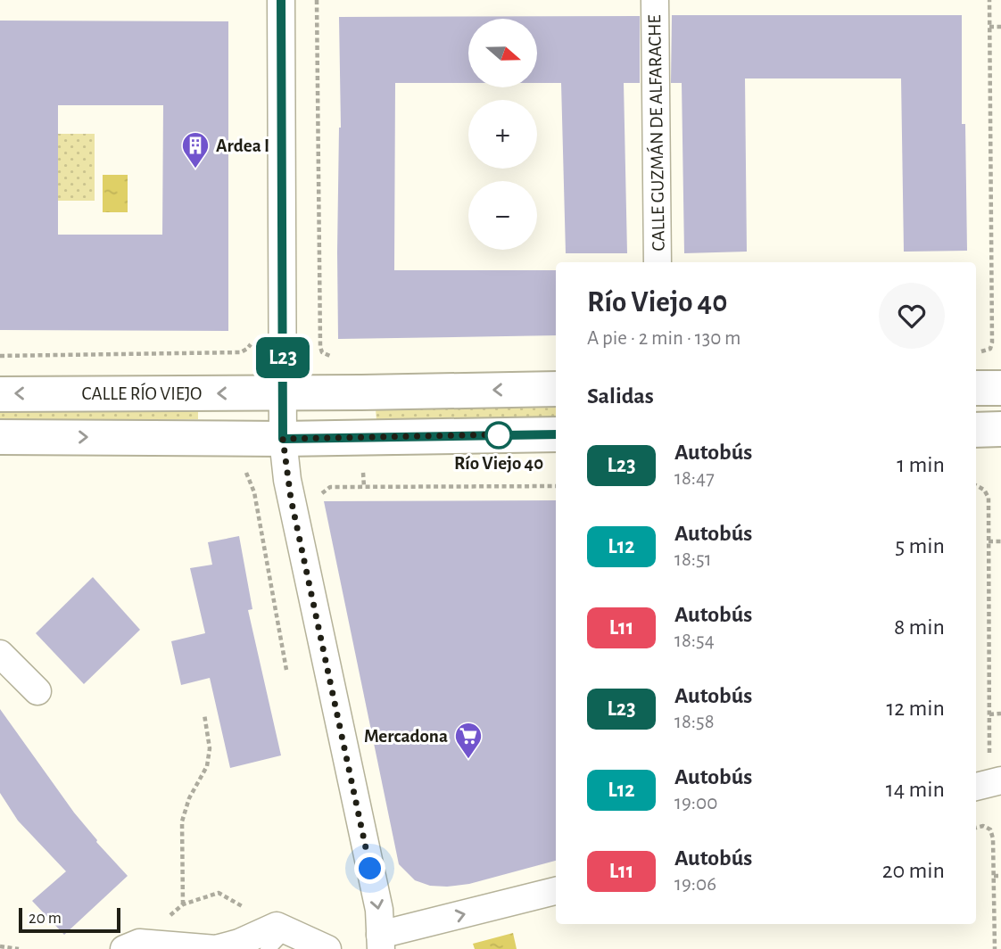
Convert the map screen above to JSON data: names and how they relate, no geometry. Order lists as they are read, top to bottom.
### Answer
{
  "streets": {
    "main road": ["CALLE RÍO VIEJO"],
    "street": ["CALLE GUZMÁN DE ALFARACHE"]
  },
  "places": {
    "building": ["Ardea I"],
    "other": ["Río Viejo 40"],
    "supermarket": ["Mercadona"]
  },
  "lines": ["bus line L23"],
  "scale_bar": "20 m",
  "north": "right",
  "page": {
    "on_map": "L23",
    "map_buttons": ["+", "−"],
    "heading": [
      ["Río Viejo 40", "A pie · 2 min · 130 m"],
      "Salidas"
    ],
    "list": [
      {
        "mark": "L23",
        "name": "Autobús",
        "note": "18:47",
        "value": "1 min"
      },
      {
        "mark": "L12",
        "name": "Autobús",
        "note": "18:51",
        "value": "5 min"
      },
      {
        "mark": "L11",
        "name": "Autobús",
        "note": "18:54",
        "value": "8 min"
      },
      {
        "mark": "L23",
        "name": "Autobús",
        "note": "18:58",
        "value": "12 min"
      },
      {
        "mark": "L12",
        "name": "Autobús",
        "note": "19:00",
        "value": "14 min"
      },
      {
        "mark": "L11",
        "name": "Autobús",
        "note": "19:06",
        "value": "20 min"
      }
    ],
    "scale": "20 m"
  }
}
